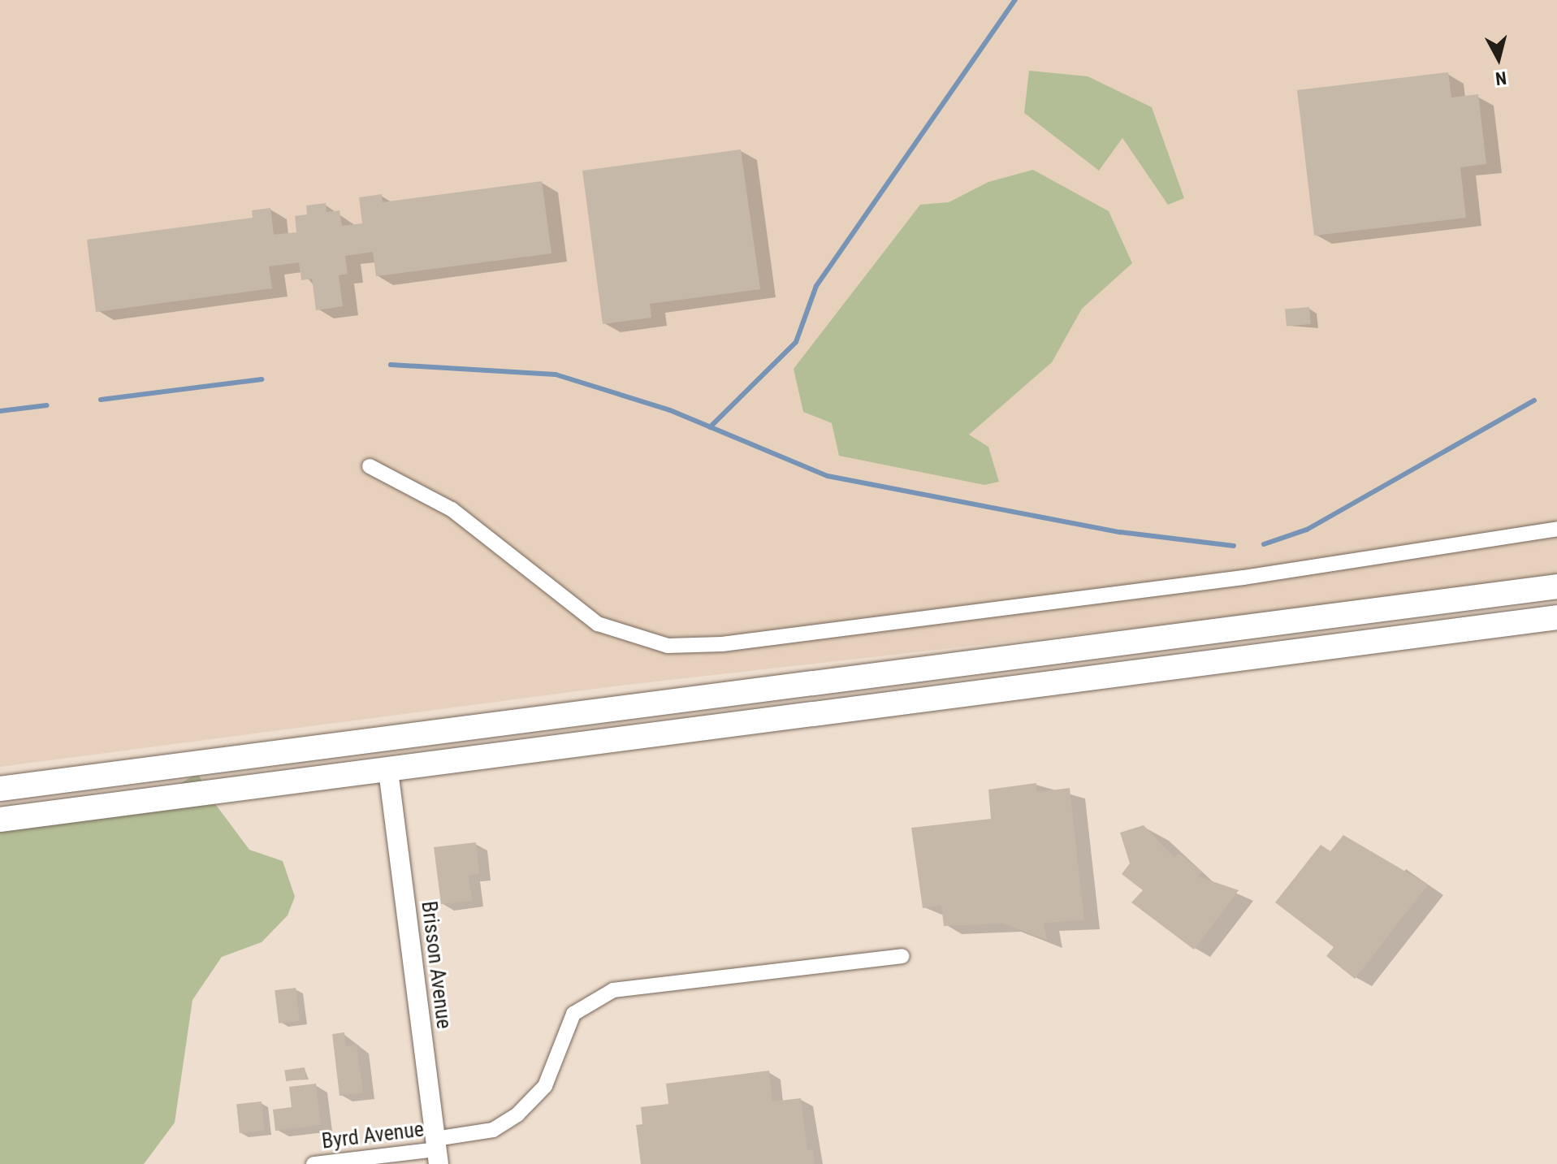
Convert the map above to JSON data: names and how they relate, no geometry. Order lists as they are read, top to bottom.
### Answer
{
  "streets": {
    "street": ["Brisson Avenue", "Byrd Avenue"]
  },
  "crossings": [
    ["Brisson Avenue", "Byrd Avenue"]
  ],
  "north": "bottom"
}
